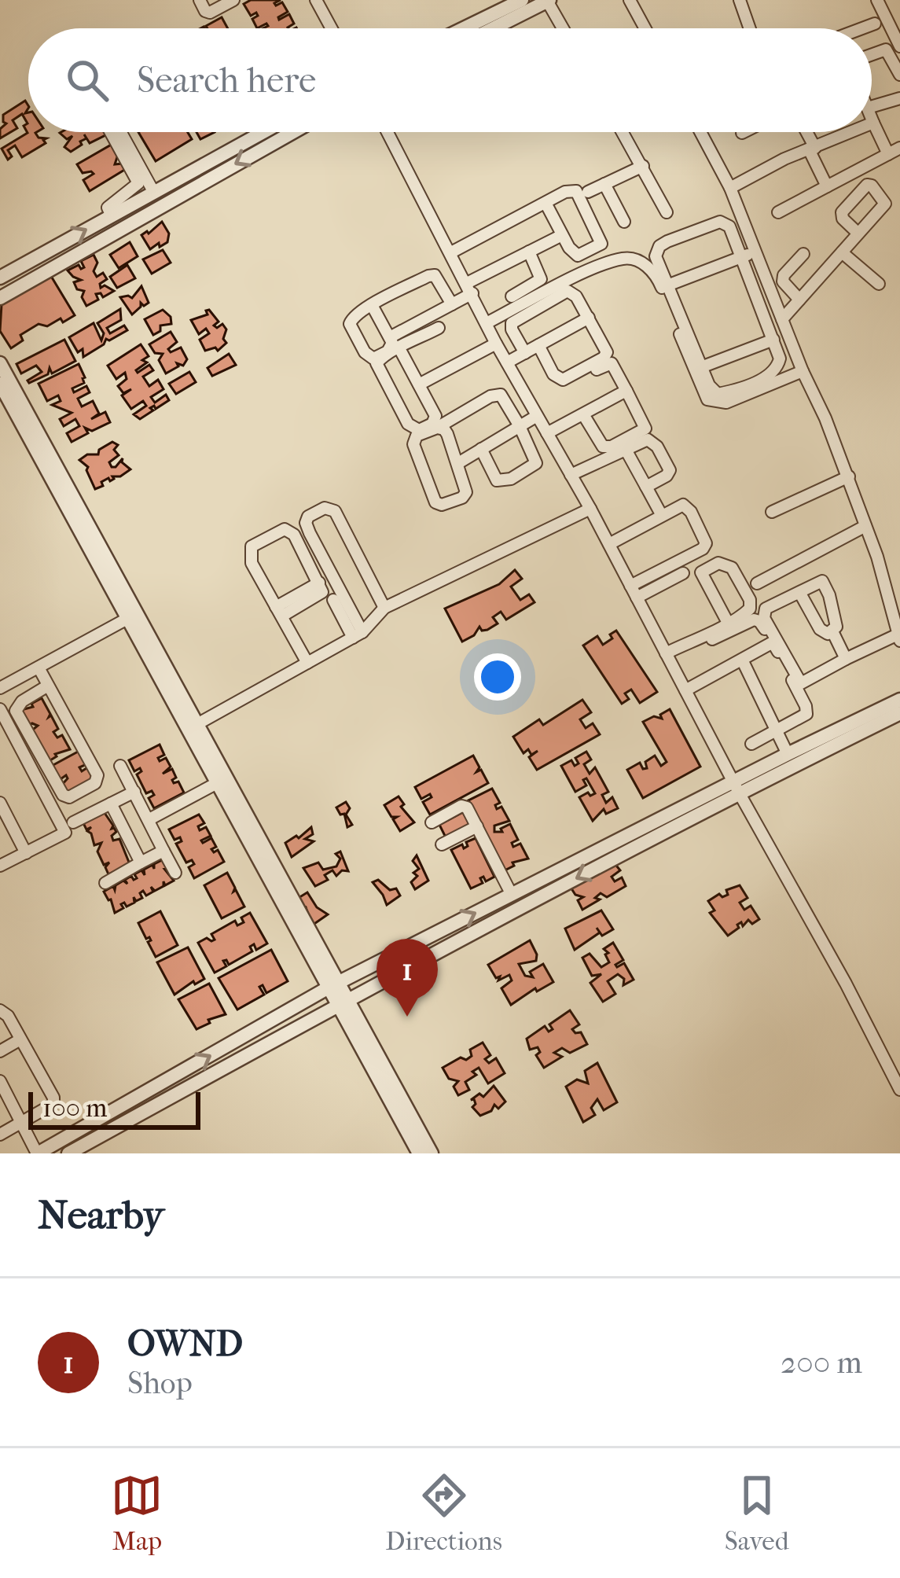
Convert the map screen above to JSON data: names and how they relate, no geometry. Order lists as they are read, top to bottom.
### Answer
{
  "scale_bar": "100 m",
  "page": {
    "search": "Search here",
    "pins": "1",
    "scale": "100 m",
    "heading": "Nearby",
    "list": [
      {
        "mark": "1",
        "name": "OWND",
        "note": "Shop",
        "value": "200 m"
      }
    ],
    "nav": ["Map", "Directions", "Saved"]
  }
}
